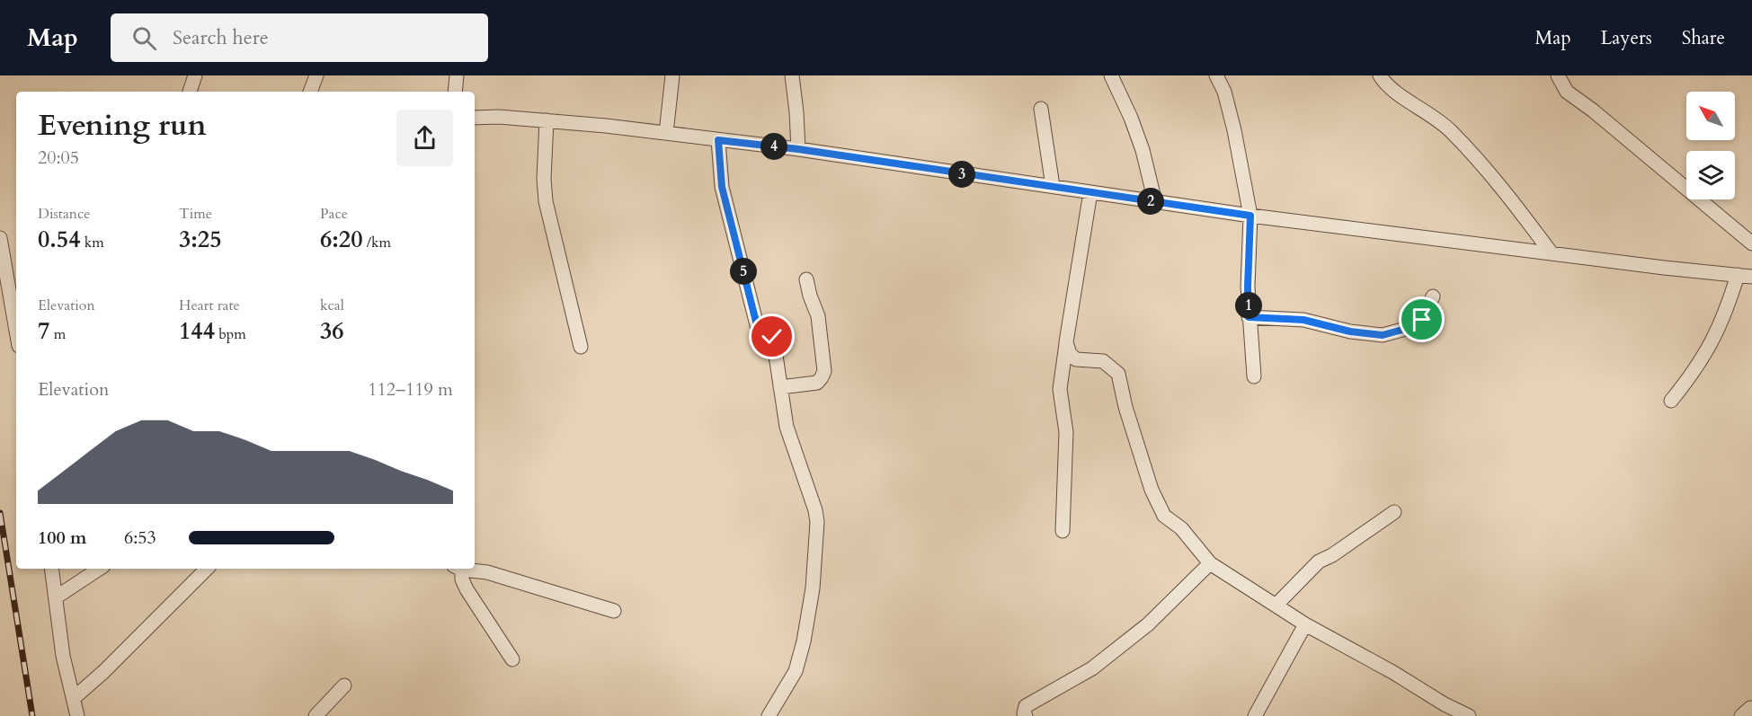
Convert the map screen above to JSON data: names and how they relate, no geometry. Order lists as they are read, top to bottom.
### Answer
{
  "north": "top left",
  "page": {
    "header": "Map",
    "search": "Search here",
    "nav": ["Map", "Layers", "Share"],
    "heading": ["Evening run", "20:05"],
    "pins": [
      "4",
      "3",
      "2",
      "5",
      "1"
    ],
    "stats": [
      ["Distance", "0.54 km"],
      ["Time", "3:25"],
      ["Pace", "6:20 /km"],
      ["Elevation", "7 m"],
      ["Heart rate", "144 bpm"],
      ["kcal", "36"]
    ],
    "chart": ["Elevation", "112–119 m"],
    "list": [
      {
        "name": "100 m",
        "note": "6:53"
      }
    ]
  }
}
